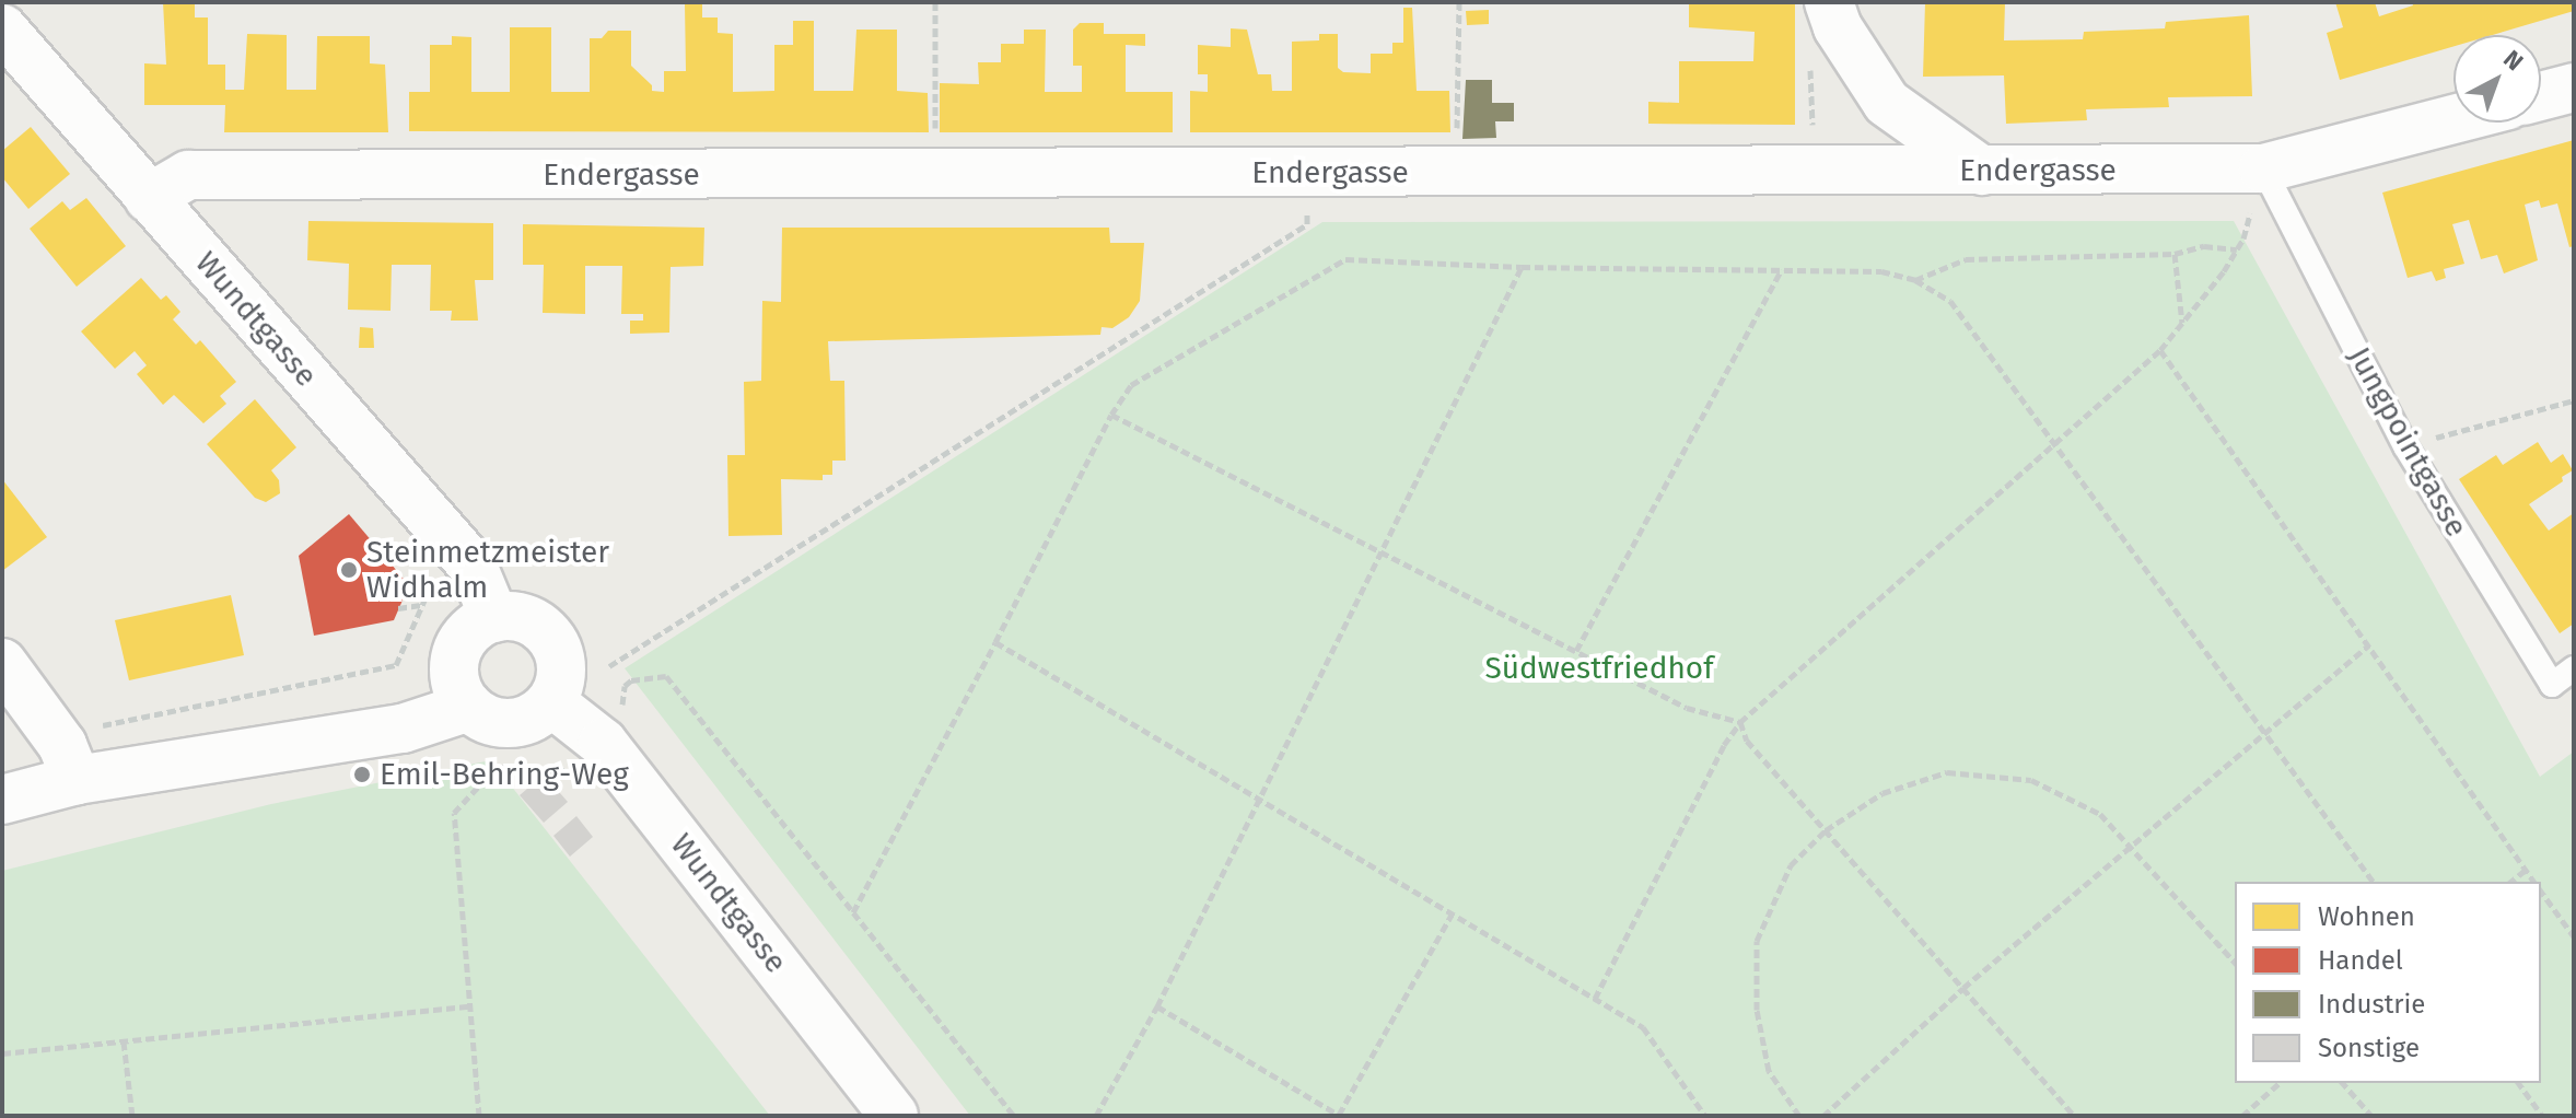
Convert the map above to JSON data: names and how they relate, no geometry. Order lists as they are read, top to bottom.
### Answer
{
  "streets": {
    "street": ["Endergasse", "Wundtgasse"],
    "lane": ["Jungpointgasse"]
  },
  "crossings": [
    ["Endergasse", "Wundtgasse"],
    ["Endergasse", "Jungpointgasse"]
  ],
  "parks": ["Südwestfriedhof"],
  "places": ["Steinmetzmeister Widhalm", "Emil-Behring-Weg"],
  "legend": [
    "Wohnen",
    "Handel",
    "Industrie",
    "Sonstige"
  ],
  "north": "top right"
}
